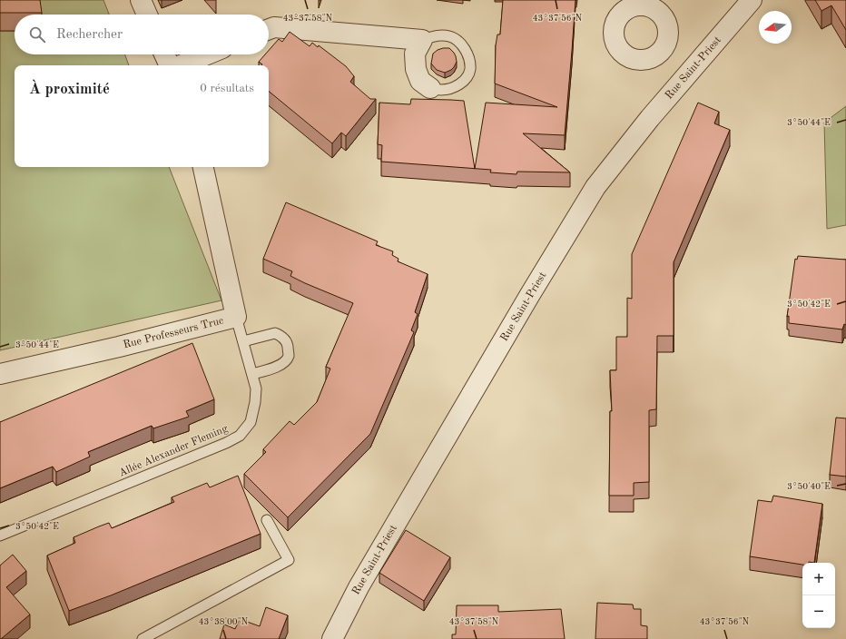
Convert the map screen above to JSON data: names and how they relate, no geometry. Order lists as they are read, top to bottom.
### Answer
{
  "streets": {
    "street": ["Rue Saint-Priest", "Rue Professeurs Truc"],
    "lane": ["Allée Alexander Fleming"]
  },
  "crossings": [
    ["Rue Professeurs Truc", "Allée Alexander Fleming"]
  ],
  "north": "left",
  "page": {
    "search": "Rechercher",
    "heading": ["À proximité", "0 résultats"],
    "map_buttons": ["+", "−"]
  },
  "coordinates": [
    "43°37'58\"N",
    "43°37'56\"N",
    "3°50'44\"E",
    "3°50'42\"E",
    "3°50'40\"E",
    "43°38'00\"N"
  ]
}
